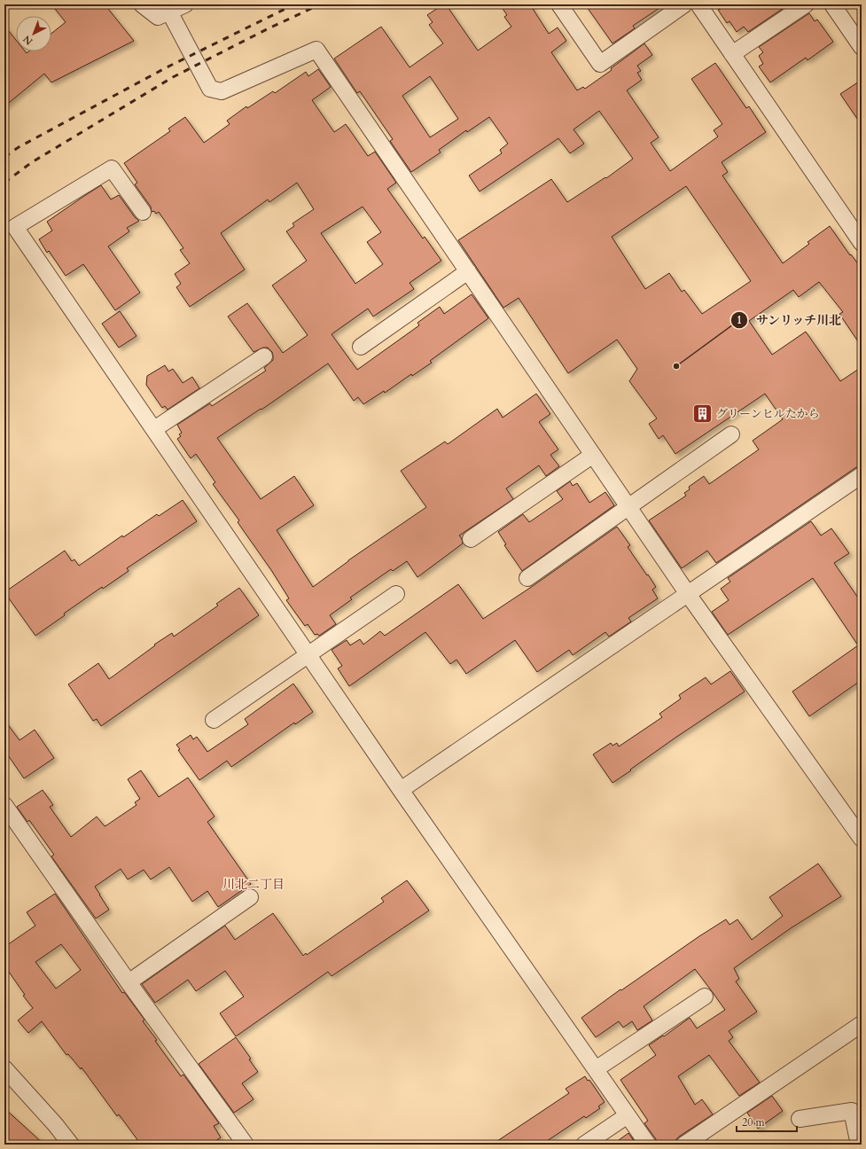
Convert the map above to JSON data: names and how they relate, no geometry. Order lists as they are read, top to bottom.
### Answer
{
  "districts": ["川北二丁目"],
  "places": {
    "other": ["サンリッチ川北"],
    "building": ["グリーンヒルたから"]
  },
  "scale_bar": "20 m",
  "north": "bottom left"
}
